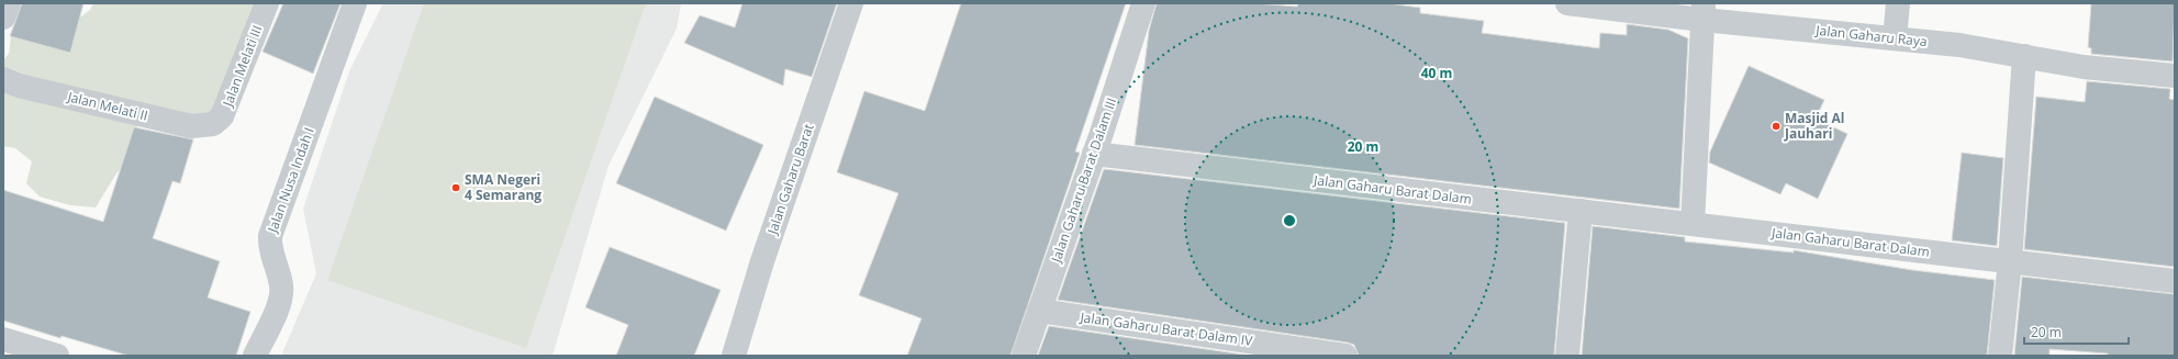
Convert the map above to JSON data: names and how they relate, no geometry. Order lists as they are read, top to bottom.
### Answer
{
  "streets": {
    "street": [
      "Jalan Gaharu Raya",
      "Jalan Melati III",
      "Jalan Melati II",
      "Jalan Gaharu Barat",
      "Jalan Nusa Indah I",
      "Jalan Gaharu Barat Dalam III",
      "Jalan Gaharu Barat Dalam",
      "Jalan Gaharu Barat Dalam IV"
    ]
  },
  "crossings": [
    ["Jalan Melati III", "Jalan Melati II"],
    ["Jalan Gaharu Barat Dalam III", "Jalan Gaharu Barat Dalam"],
    ["Jalan Gaharu Barat Dalam III", "Jalan Gaharu Barat Dalam IV"]
  ],
  "places": ["Masjid Al Jauhari", "SMA Negeri 4 Semarang"],
  "scale_bar": "20 m",
  "rings": ["40 m", "20 m"]
}
